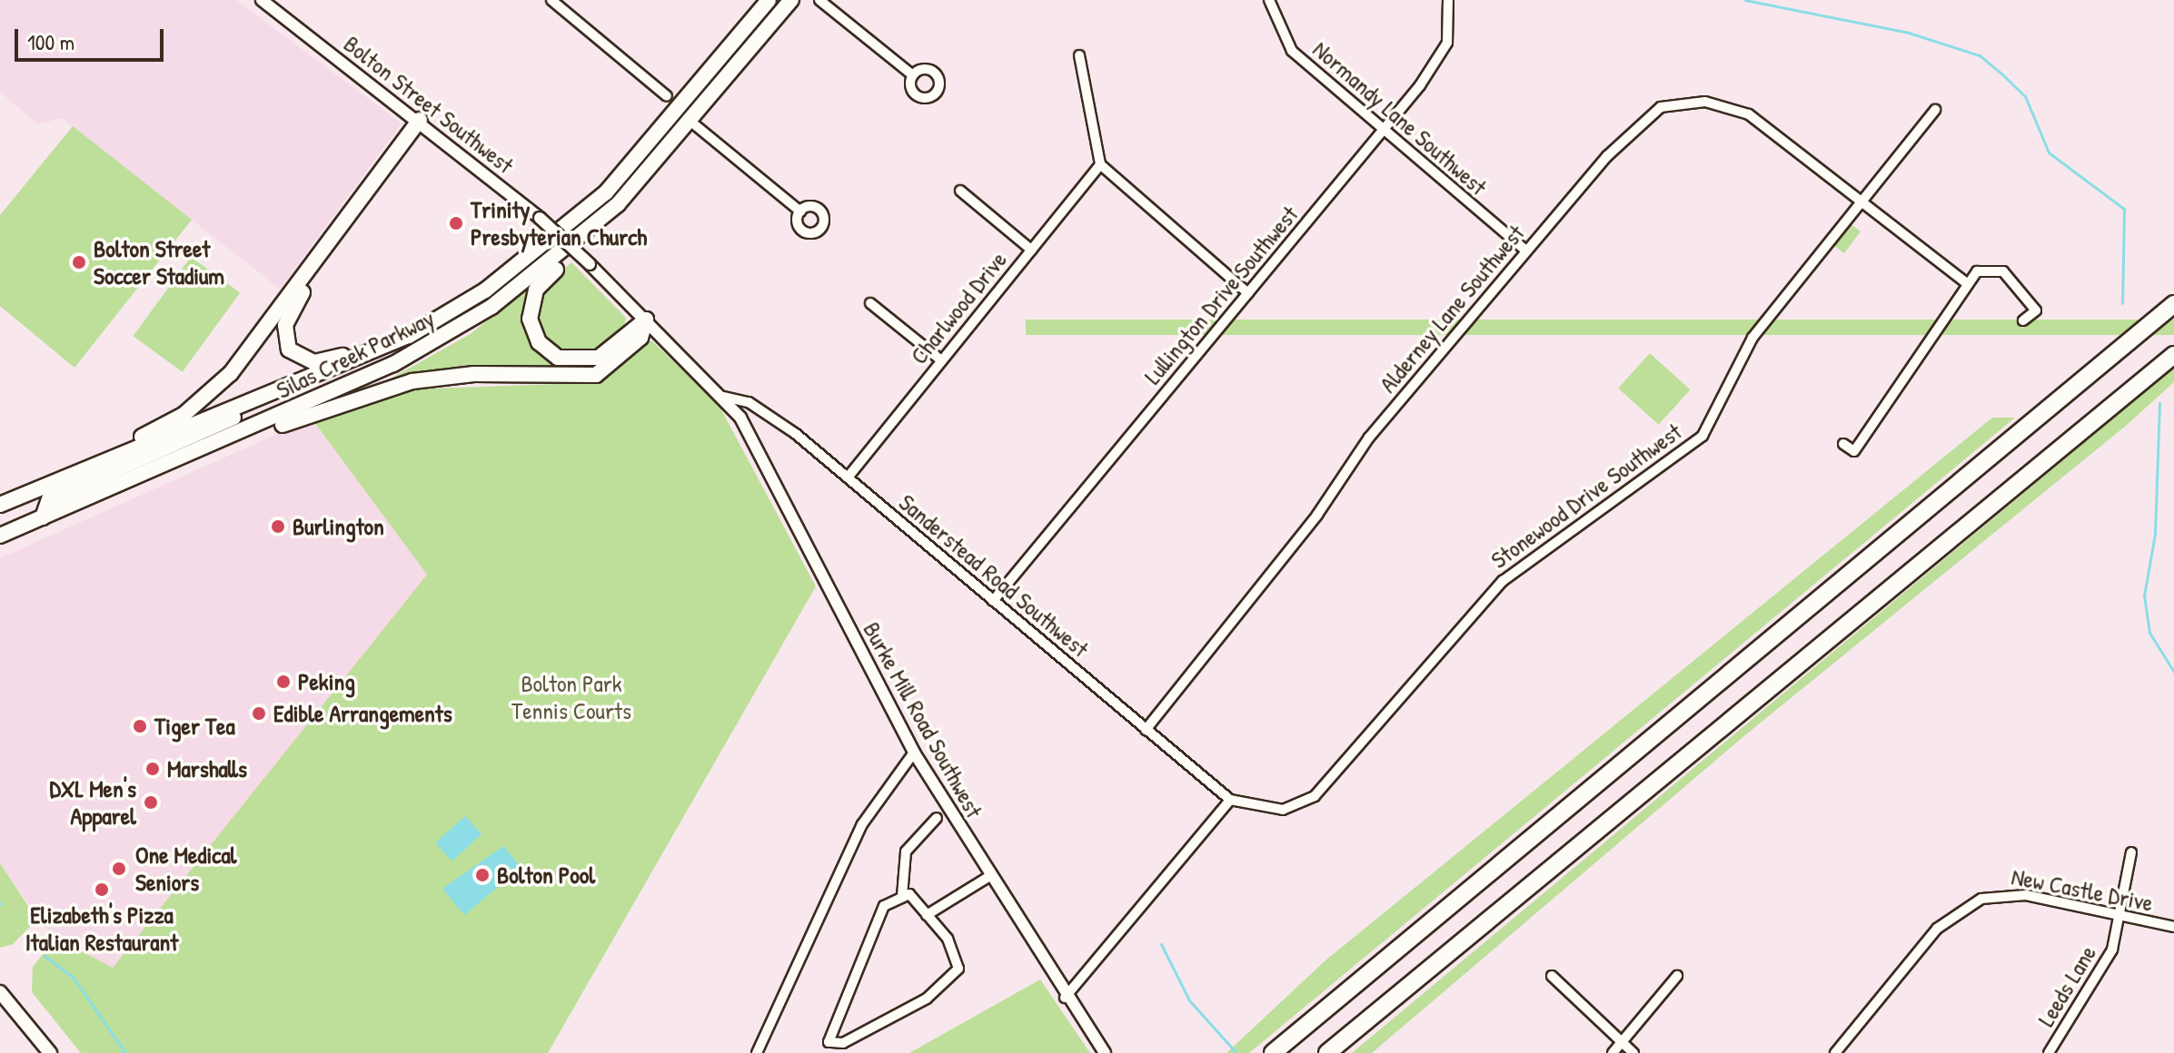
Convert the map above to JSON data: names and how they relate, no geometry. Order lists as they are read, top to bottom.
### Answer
{
  "streets": {
    "main road": ["Silas Creek Parkway"],
    "street": [
      "Bolton Street Southwest",
      "Normandy Lane Southwest",
      "Lullington Drive Southwest",
      "Charlwood Drive",
      "Alderney Lane Southwest",
      "Stonewood Drive Southwest",
      "Sanderstead Road Southwest",
      "Burke Mill Road Southwest",
      "New Castle Drive",
      "Leeds Lane"
    ]
  },
  "crossings": [
    ["Bolton Street Southwest", "Sanderstead Road Southwest"],
    ["Bolton Street Southwest", "Burke Mill Road Southwest"],
    ["Normandy Lane Southwest", "Lullington Drive Southwest"],
    ["Normandy Lane Southwest", "Alderney Lane Southwest"],
    ["Lullington Drive Southwest", "Sanderstead Road Southwest"],
    ["Charlwood Drive", "Sanderstead Road Southwest"],
    ["Alderney Lane Southwest", "Stonewood Drive Southwest"],
    ["Alderney Lane Southwest", "Sanderstead Road Southwest"],
    ["Stonewood Drive Southwest", "Sanderstead Road Southwest"],
    ["Sanderstead Road Southwest", "Burke Mill Road Southwest"],
    ["New Castle Drive", "Leeds Lane"]
  ],
  "parks": ["Bolton Park Tennis Courts"],
  "places": [
    "Trinity Presbyterian Church",
    "Bolton Street Soccer Stadium",
    "Burlington",
    "Peking",
    "Edible Arrangements",
    "Tiger Tea",
    "Marshalls",
    "DXL Men's Apparel",
    "One Medical Seniors",
    "Bolton Pool",
    "Elizabeth's Pizza Italian Restaurant"
  ],
  "scale_bar": "100 m"
}
